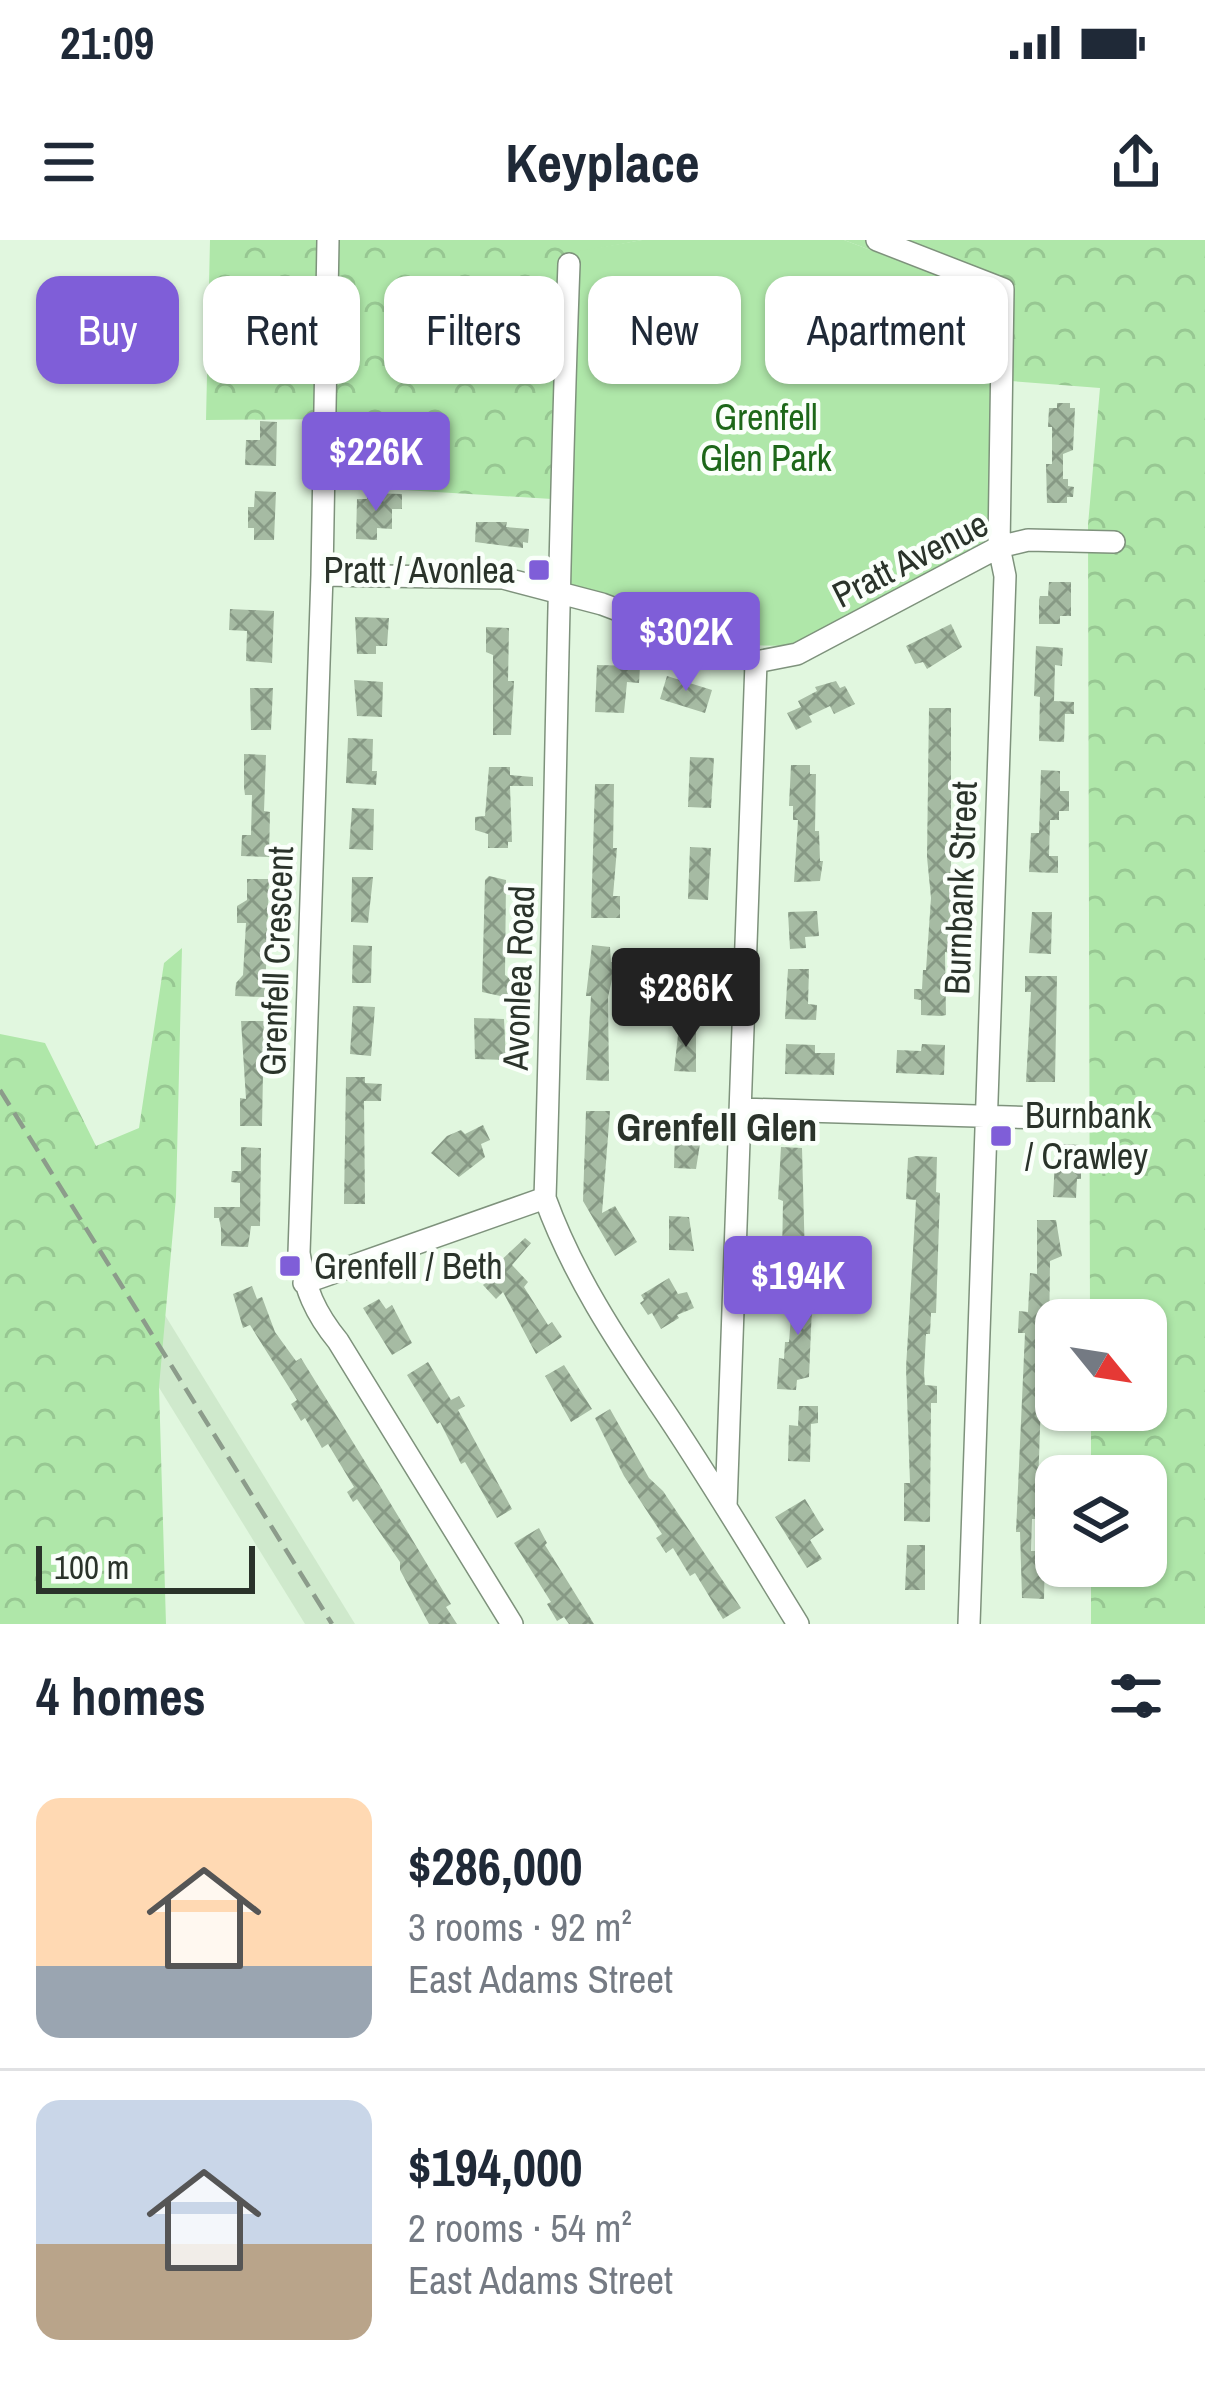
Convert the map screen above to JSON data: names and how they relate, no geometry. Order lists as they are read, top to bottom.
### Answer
{
  "streets": {
    "street": [
      "Pratt Avenue",
      "Burnbank Street",
      "Grenfell Crescent",
      "Avonlea Road"
    ]
  },
  "crossings": [
    ["Pratt Avenue", "Burnbank Street"]
  ],
  "districts": ["Grenfell Glen"],
  "parks": ["Grenfell Glen Park"],
  "places": {
    "transit": ["Pratt / Avonlea", "Burnbank / Crawley", "Grenfell / Beth"]
  },
  "scale_bar": "100 m",
  "north": "bottom right",
  "page": {
    "status": "21:09",
    "header": "Keyplace",
    "chip": [
      "Buy",
      "Rent",
      "Filters",
      "New",
      "Apartment"
    ],
    "price": [
      "$226K",
      "$302K",
      "$286K",
      "$194K"
    ],
    "scale": "100 m",
    "heading": "4 homes",
    "list": [
      {
        "name": "$286,000",
        "note": "3 rooms · 92 m² · East Adams Street"
      },
      {
        "name": "$194,000",
        "note": "2 rooms · 54 m² · East Adams Street"
      }
    ]
  }
}
